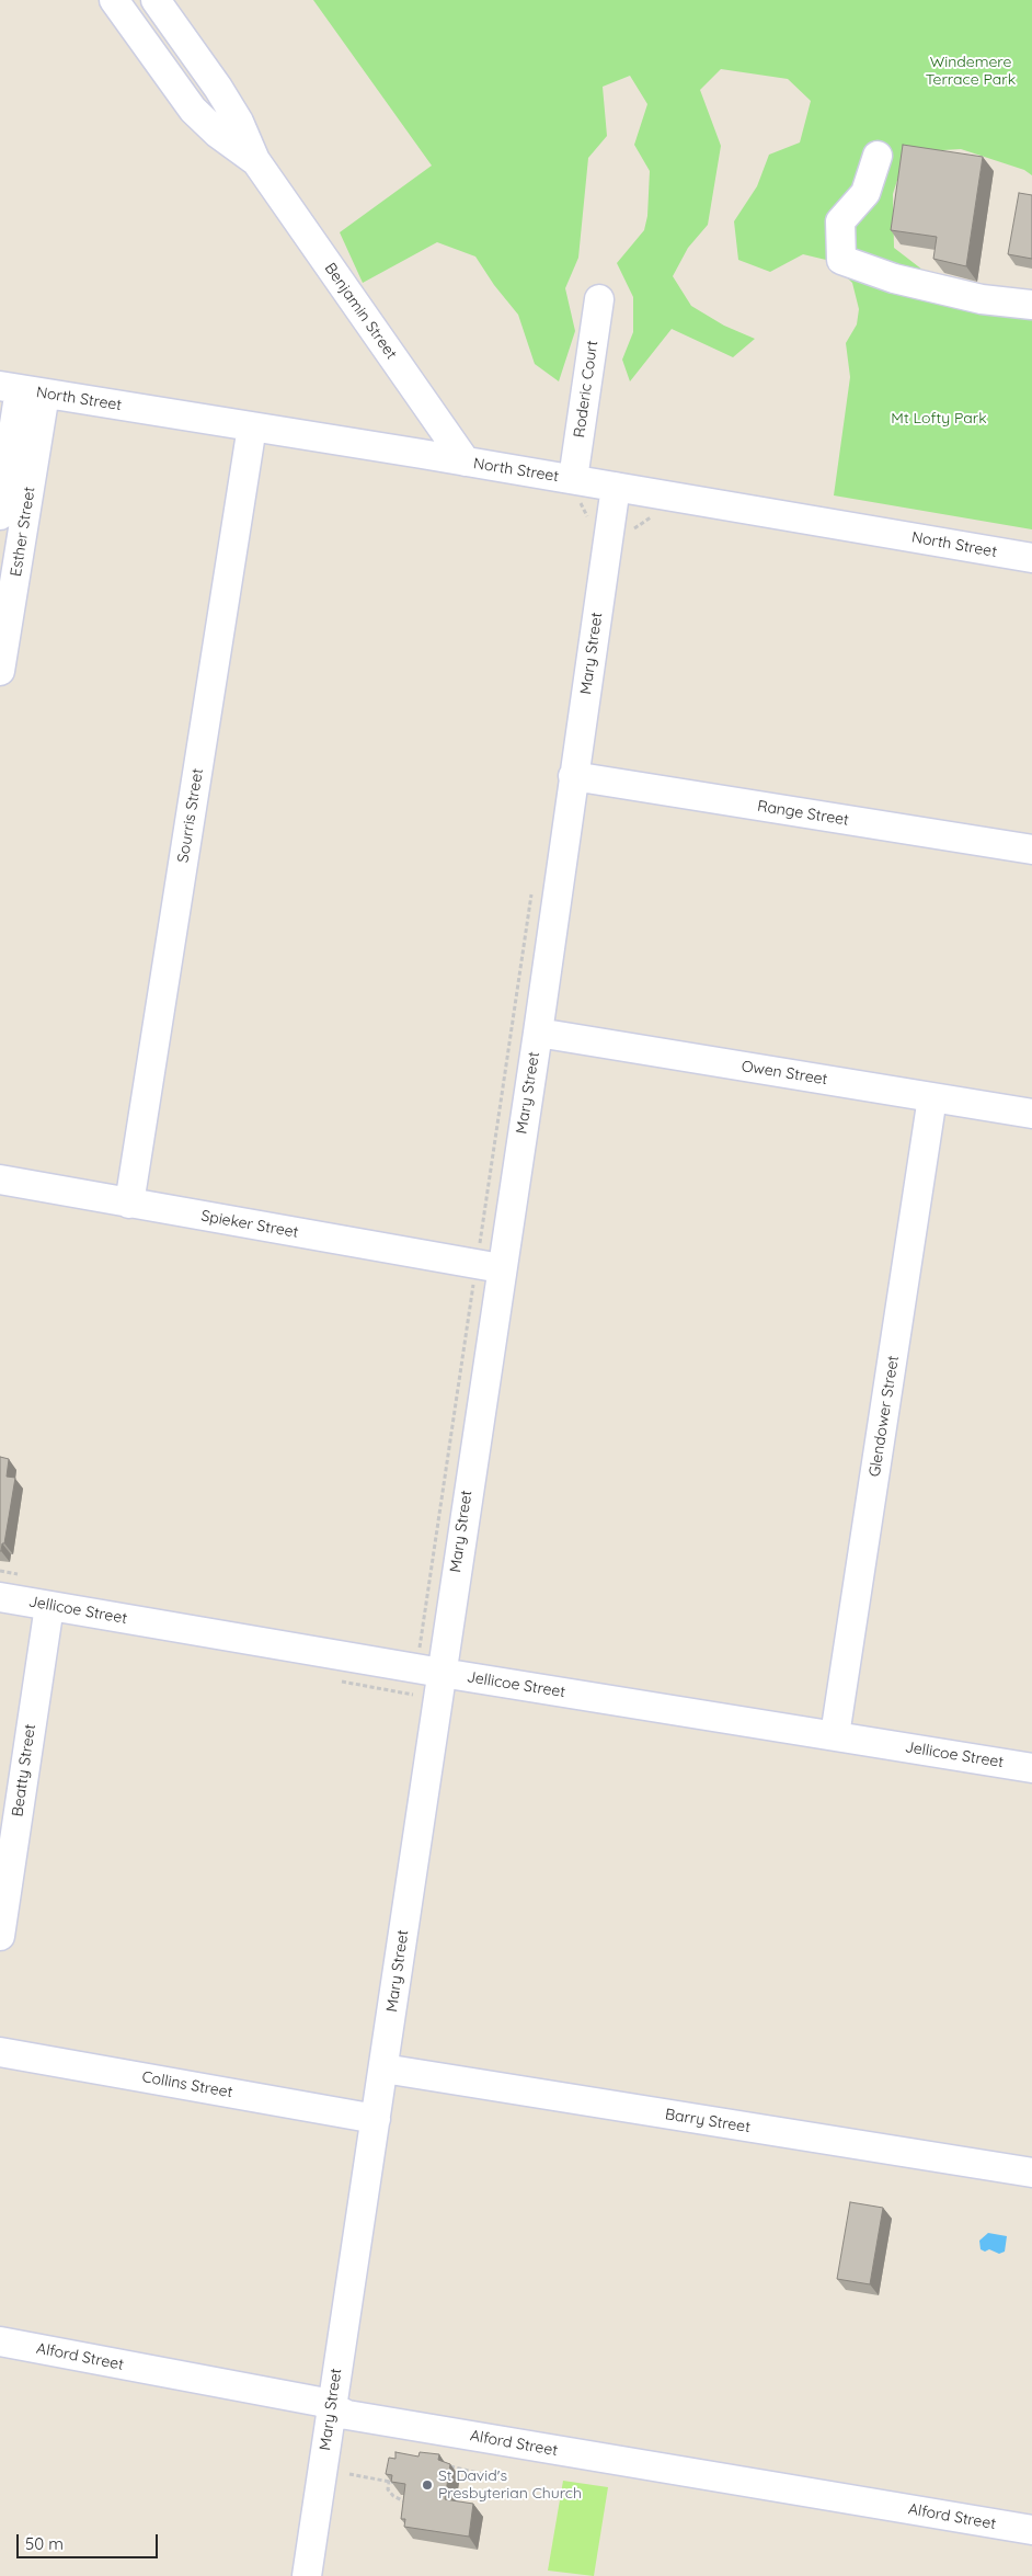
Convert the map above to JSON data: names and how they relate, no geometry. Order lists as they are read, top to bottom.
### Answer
{
  "streets": {
    "street": [
      "Benjamin Street",
      "Roderic Court",
      "North Street",
      "Esther Street",
      "Mary Street",
      "Range Street",
      "Sourris Street",
      "Owen Street",
      "Spieker Street",
      "Glendower Street",
      "Jellicoe Street",
      "Beatty Street",
      "Collins Street",
      "Barry Street",
      "Alford Street"
    ]
  },
  "crossings": [
    ["Benjamin Street", "North Street"],
    ["Roderic Court", "North Street"],
    ["North Street", "Esther Street"],
    ["North Street", "Mary Street"],
    ["North Street", "Sourris Street"],
    ["Mary Street", "Range Street"],
    ["Mary Street", "Owen Street"],
    ["Mary Street", "Spieker Street"],
    ["Mary Street", "Jellicoe Street"],
    ["Mary Street", "Collins Street"],
    ["Mary Street", "Barry Street"],
    ["Mary Street", "Alford Street"],
    ["Sourris Street", "Spieker Street"],
    ["Owen Street", "Glendower Street"],
    ["Glendower Street", "Jellicoe Street"],
    ["Jellicoe Street", "Beatty Street"]
  ],
  "parks": ["Windemere Terrace Park", "Mt Lofty Park"],
  "places": ["St David's Presbyterian Church"],
  "scale_bar": "50 m"
}
